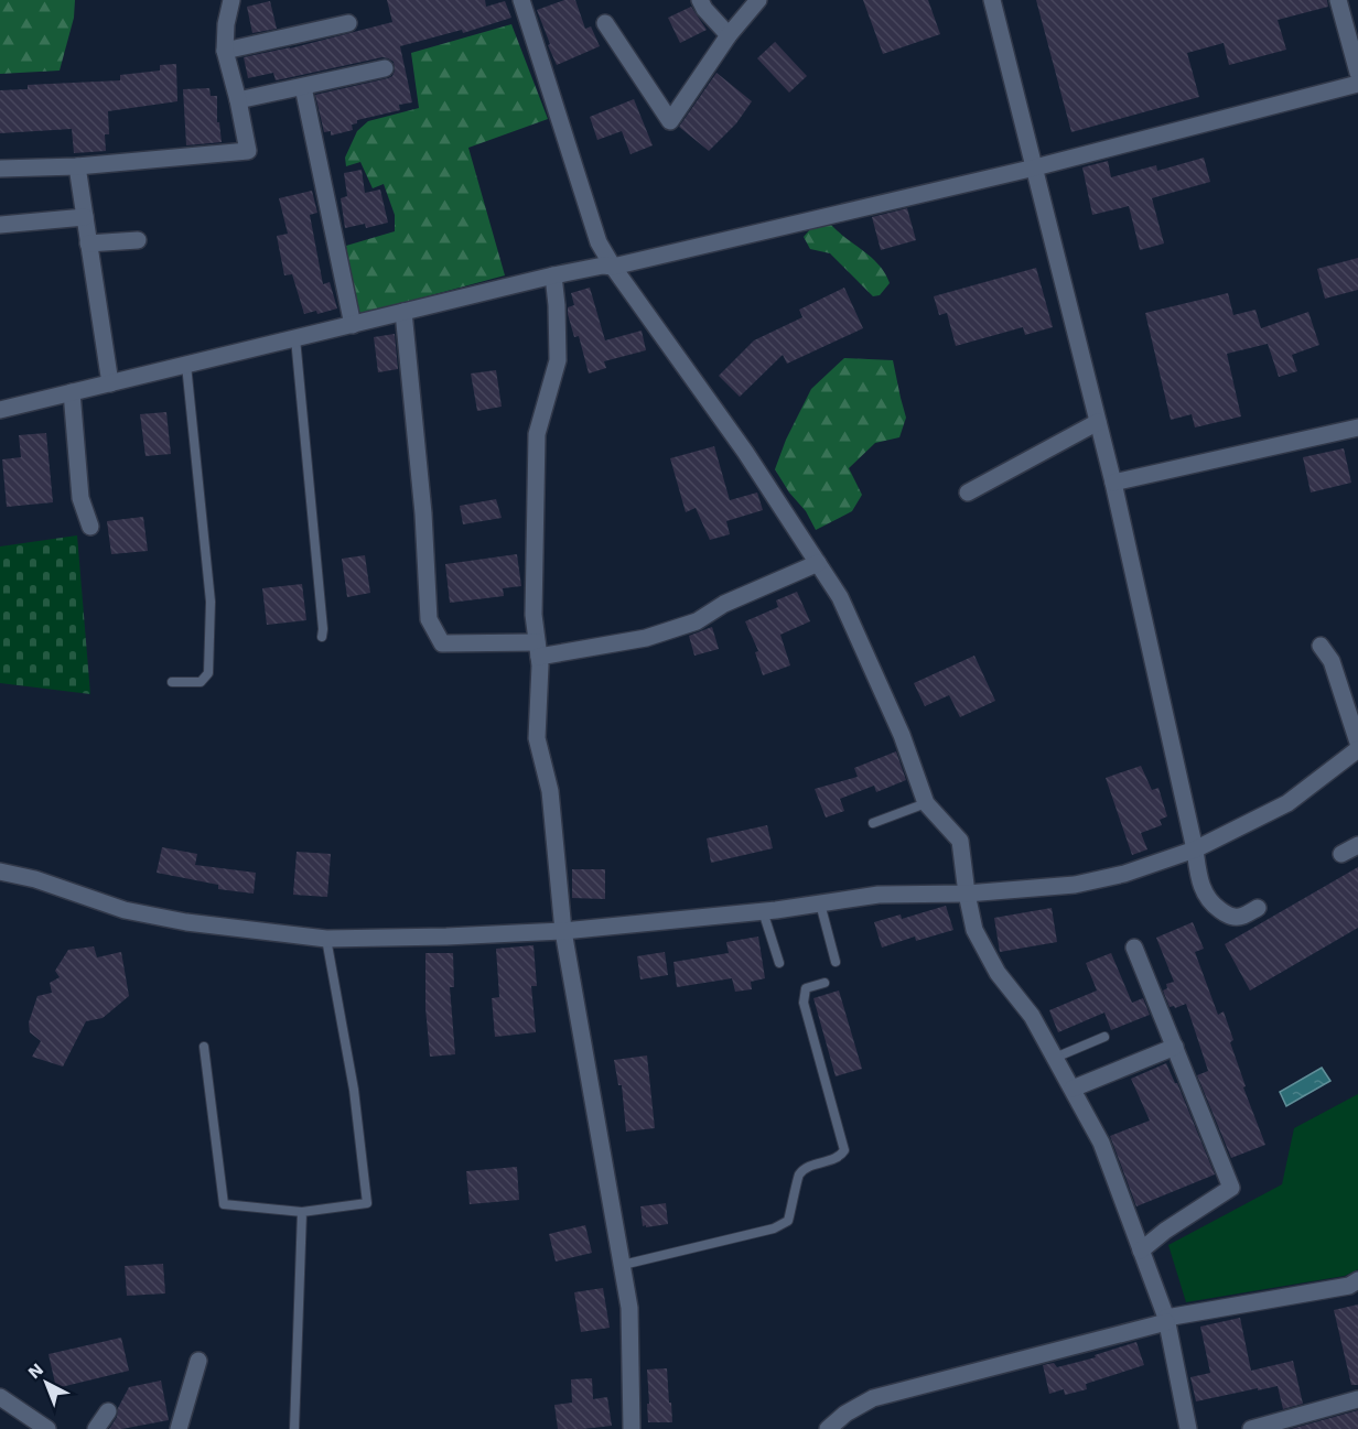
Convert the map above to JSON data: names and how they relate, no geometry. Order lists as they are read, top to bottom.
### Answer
{
  "north": "top left"
}
